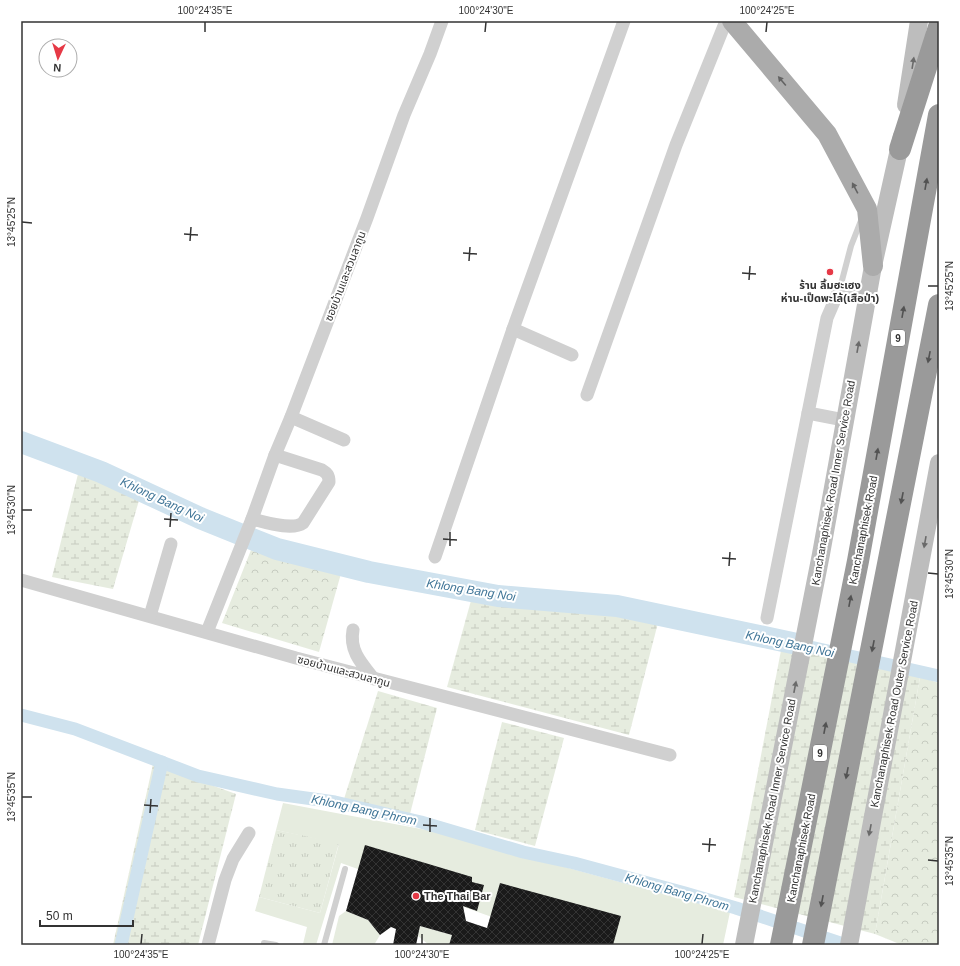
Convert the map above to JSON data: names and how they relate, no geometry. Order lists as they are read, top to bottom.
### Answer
{
  "streets": {
    "highway": ["9", "Kanchanaphisek Road"],
    "main road": ["Kanchanaphisek Road Inner Service Road", "Kanchanaphisek Road Outer Service Road"],
    "street": ["ซอยบ้านและสวนลากูน"]
  },
  "one_way": ["Kanchanaphisek Road Inner Service Road", "Kanchanaphisek Road Outer Service Road"],
  "water": ["Khlong Bang Noi", "Khlong Bang Phrom"],
  "places": ["ร้าน ลิ้มฮะเฮง ห่าน-เป็ดพะโล้(เสือป่า)", "The Thai Bar"],
  "scale_bar": "50 m",
  "north": "bottom",
  "coordinates": [
    "100°24'35\"E",
    "100°24'30\"E",
    "100°24'25\"E",
    "13°45'25\"N",
    "13°45'30\"N",
    "13°45'35\"N"
  ]
}
